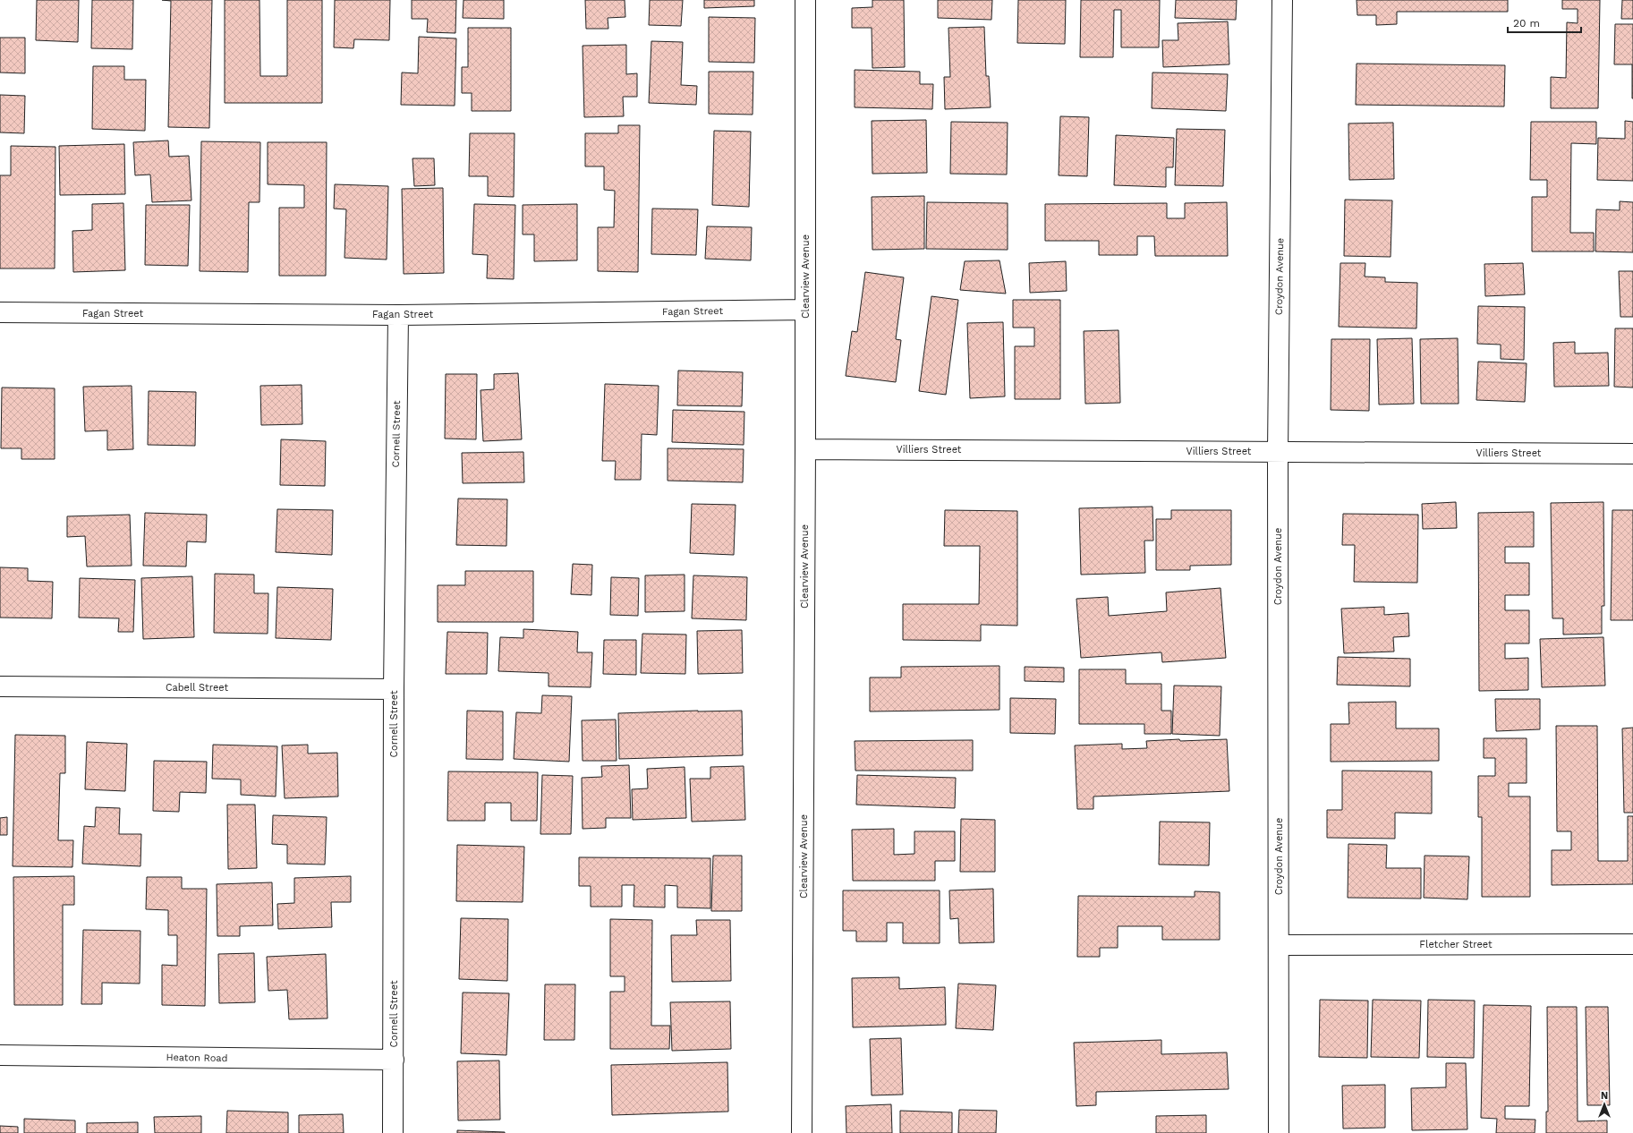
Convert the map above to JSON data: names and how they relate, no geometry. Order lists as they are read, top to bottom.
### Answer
{
  "streets": {
    "street": [
      "Clearview Avenue",
      "Croydon Avenue",
      "Fagan Street",
      "Cornell Street",
      "Villiers Street",
      "Cabell Street",
      "Fletcher Street",
      "Heaton Road"
    ]
  },
  "crossings": [
    ["Clearview Avenue", "Fagan Street"],
    ["Clearview Avenue", "Villiers Street"],
    ["Croydon Avenue", "Villiers Street"],
    ["Croydon Avenue", "Fletcher Street"],
    ["Fagan Street", "Cornell Street"],
    ["Cornell Street", "Cabell Street"],
    ["Cornell Street", "Heaton Road"]
  ],
  "scale_bar": "20 m",
  "north": "top"
}
